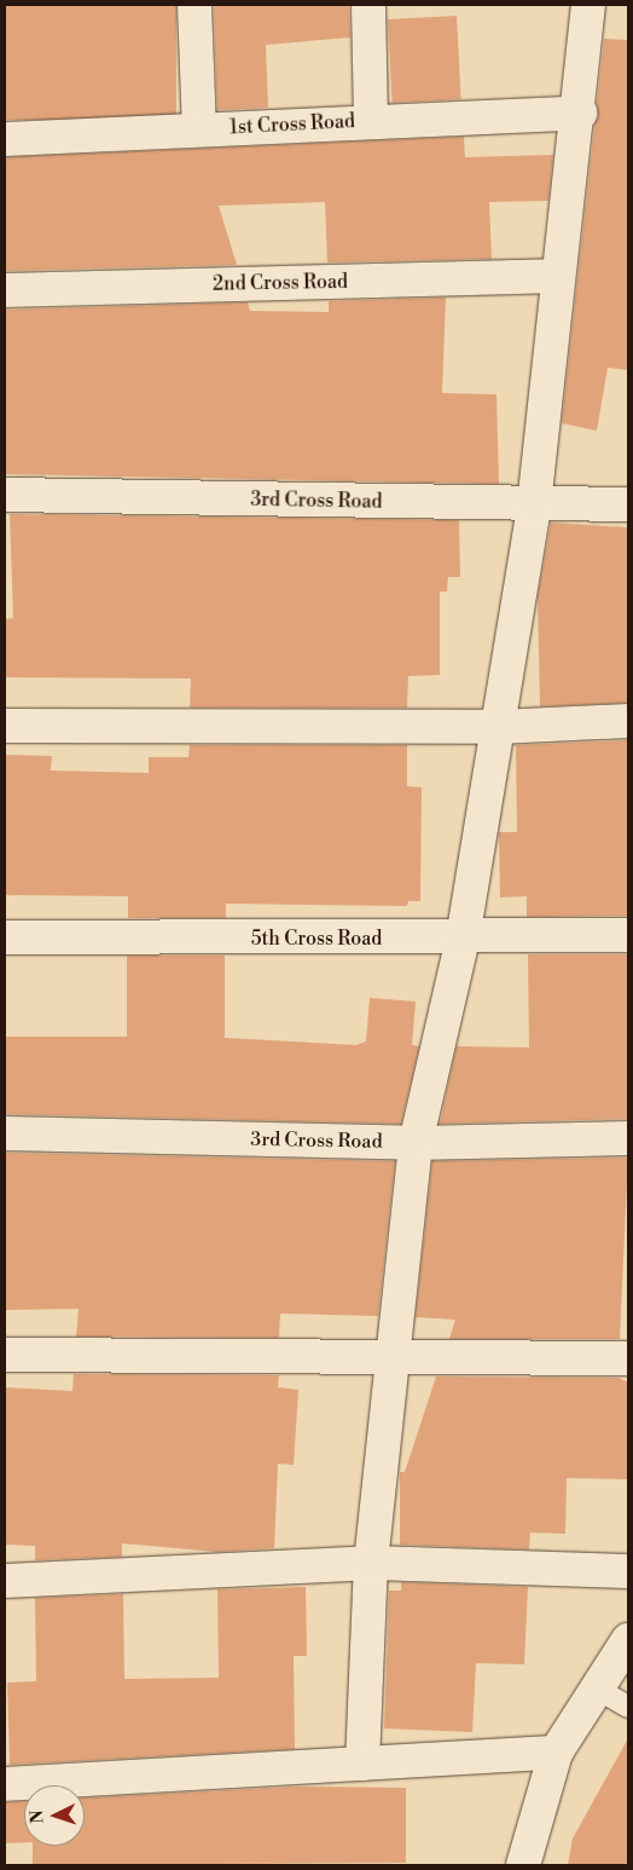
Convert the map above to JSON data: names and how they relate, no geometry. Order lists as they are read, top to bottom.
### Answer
{
  "streets": {
    "street": [
      "1st Cross Road",
      "2nd Cross Road",
      "3rd Cross Road",
      "5th Cross Road"
    ]
  },
  "north": "left"
}
